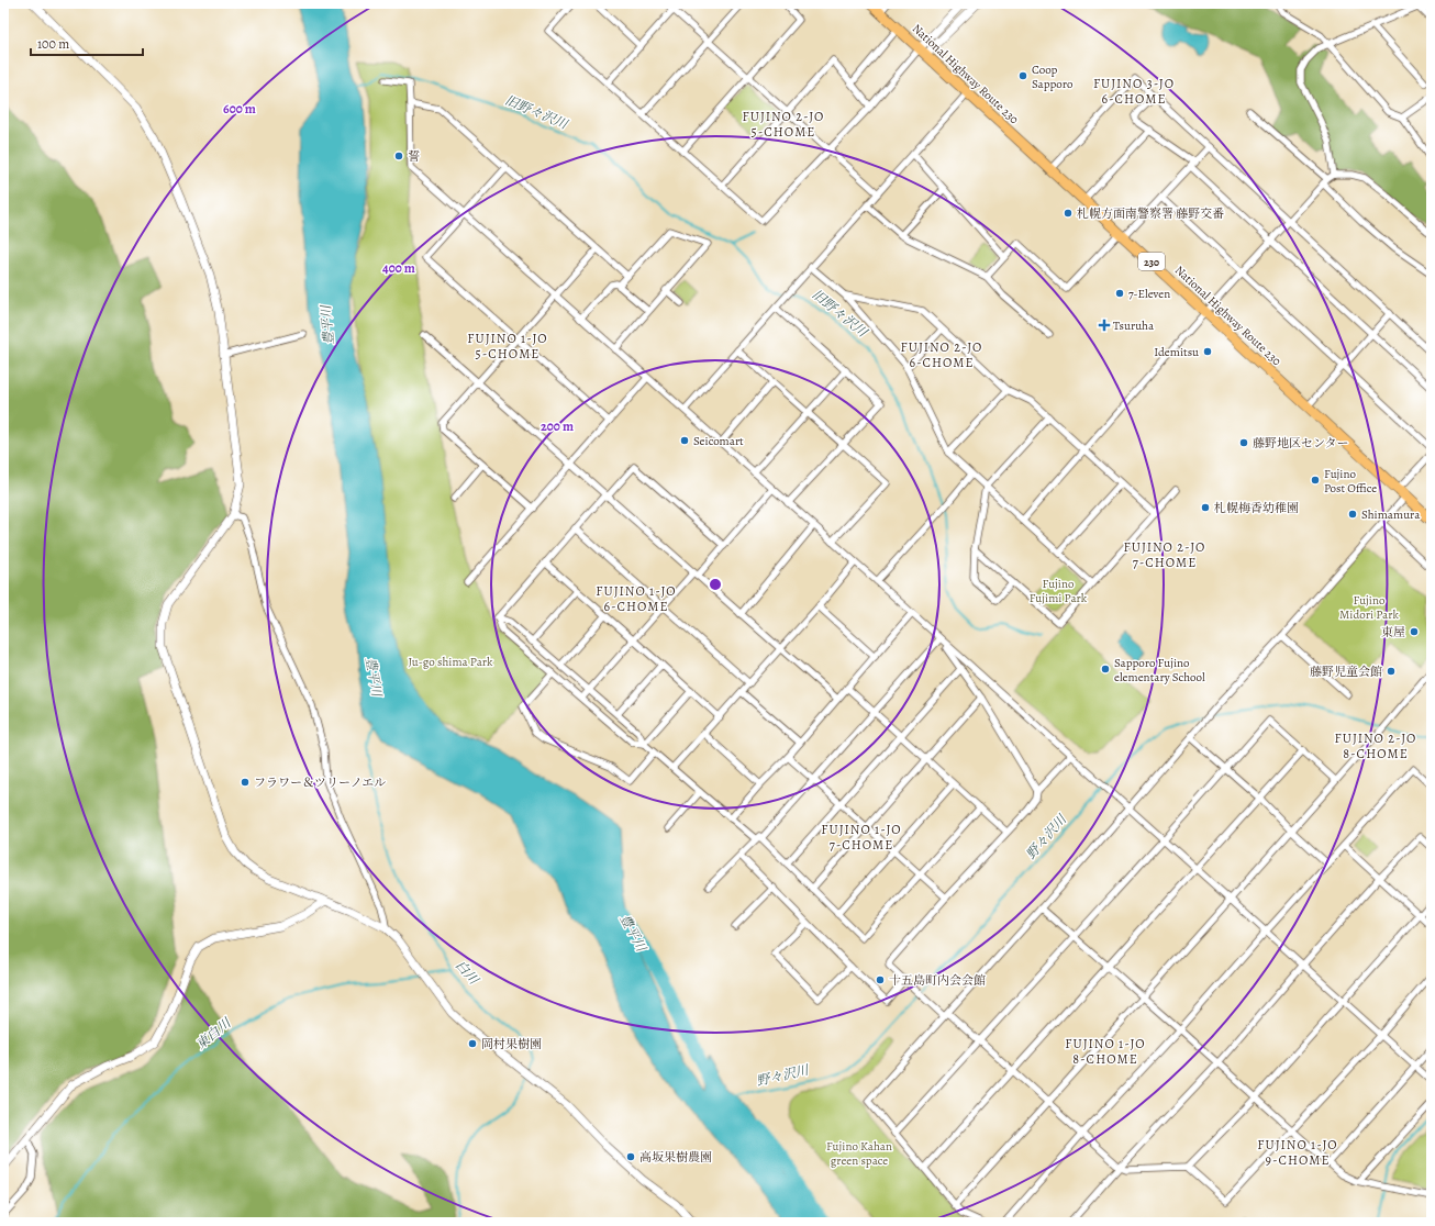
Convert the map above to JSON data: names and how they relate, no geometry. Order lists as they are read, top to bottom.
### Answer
{
  "streets": {
    "highway": ["National Highway Route 230", "230"]
  },
  "districts": [
    "FUJINO 3-JO 6-CHOME",
    "FUJINO 2-JO 5-CHOME",
    "FUJINO 1-JO 5-CHOME",
    "FUJINO 2-JO 6-CHOME",
    "FUJINO 2-JO 7-CHOME",
    "FUJINO 1-JO 6-CHOME",
    "FUJINO 2-JO 8-CHOME",
    "FUJINO 1-JO 7-CHOME",
    "FUJINO 1-JO 8-CHOME",
    "FUJINO 1-JO 9-CHOME"
  ],
  "water": [
    "旧野々沢川",
    "豊平川",
    "野々沢川",
    "白川",
    "東白川"
  ],
  "parks": [
    "Fujino Fujimi Park",
    "Fujino Midori Park",
    "Ju-go shima Park",
    "Fujino Kahan green space"
  ],
  "places": {
    "other": [
      "Coop Sapporo",
      "誓",
      "札幌方面南警察署 藤野交番",
      "7-Eleven",
      "Idemitsu",
      "Seicomart",
      "藤野地区センター",
      "Fujino Post Office",
      "札幌梅香幼稚園",
      "Shimamura",
      "東屋",
      "Sapporo Fujino elementary School",
      "藤野児童会館",
      "フラワー＆ツリーノエル",
      "十五島町内会会館",
      "岡村果樹園",
      "高坂果樹農園"
    ],
    "health": ["Tsuruha"]
  },
  "scale_bar": "100 m",
  "rings": ["600 m", "400 m", "200 m"]
}
